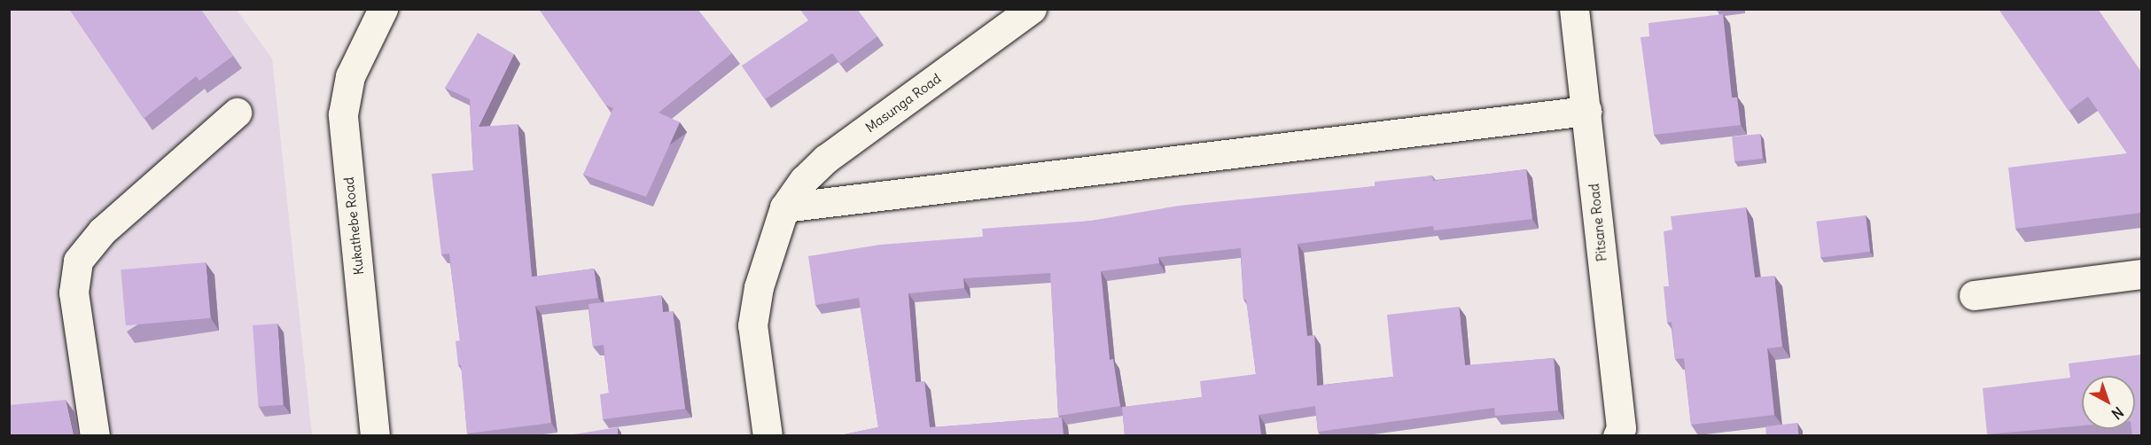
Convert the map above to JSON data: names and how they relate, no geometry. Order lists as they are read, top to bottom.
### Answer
{
  "streets": {
    "street": ["Masunga Road", "Pitsane Road", "Kukathebe Road"]
  },
  "north": "bottom right"
}
